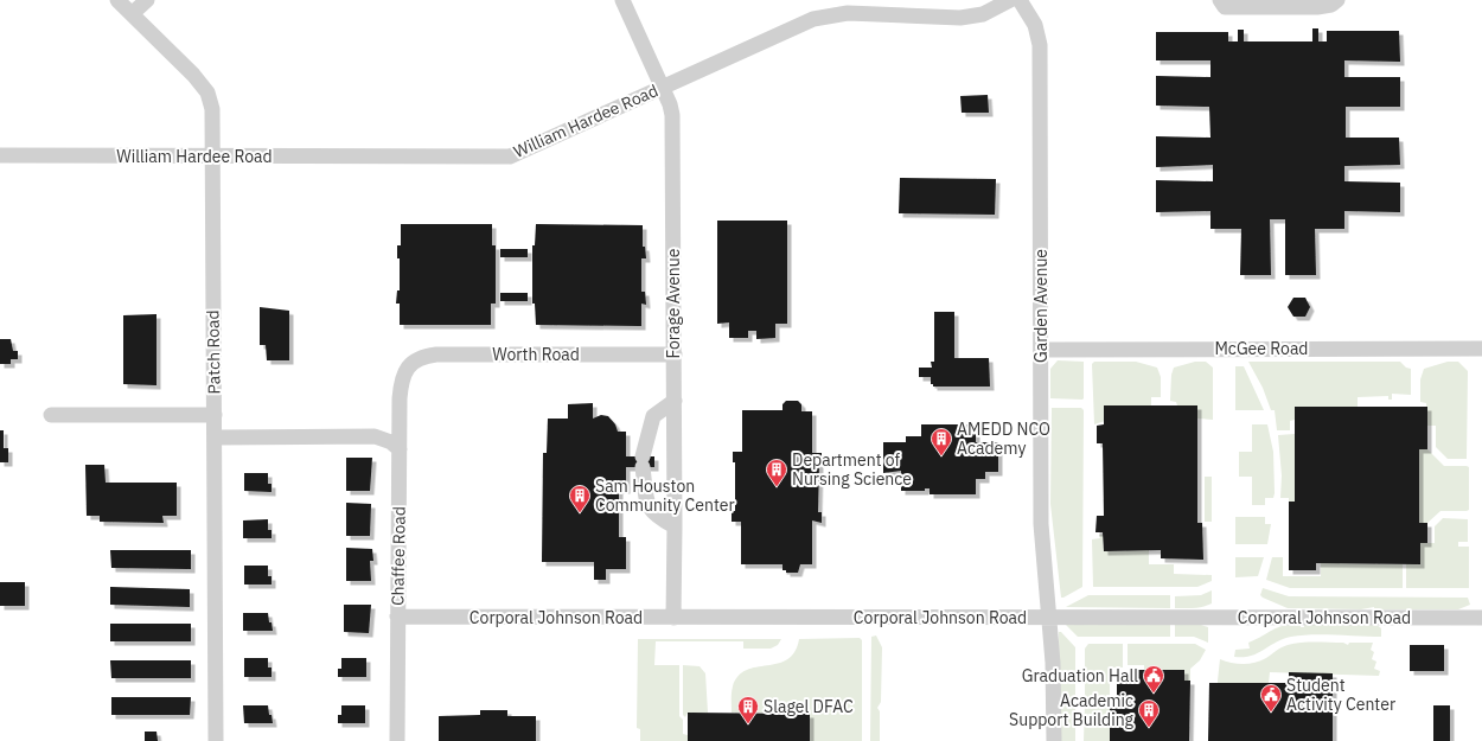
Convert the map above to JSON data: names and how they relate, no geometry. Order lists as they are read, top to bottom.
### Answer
{
  "streets": {
    "street": [
      "William Hardee Road",
      "Forage Avenue",
      "Garden Avenue",
      "McGee Road",
      "Patch Road",
      "Worth Road",
      "Chaffee Road",
      "Corporal Johnson Road"
    ]
  },
  "crossings": [
    ["William Hardee Road", "Forage Avenue"],
    ["William Hardee Road", "Patch Road"],
    ["Forage Avenue", "Worth Road"],
    ["Forage Avenue", "Corporal Johnson Road"],
    ["Garden Avenue", "McGee Road"],
    ["Garden Avenue", "Corporal Johnson Road"],
    ["Worth Road", "Chaffee Road"],
    ["Chaffee Road", "Corporal Johnson Road"]
  ],
  "places": {
    "building": [
      "AMEDD NCO Academy",
      "Department of Nursing Science",
      "Sam Houston Community Center",
      "Slagel DFAC",
      "Academic Support Building"
    ],
    "public building": ["Graduation Hall", "Student Activity Center"]
  }
}
